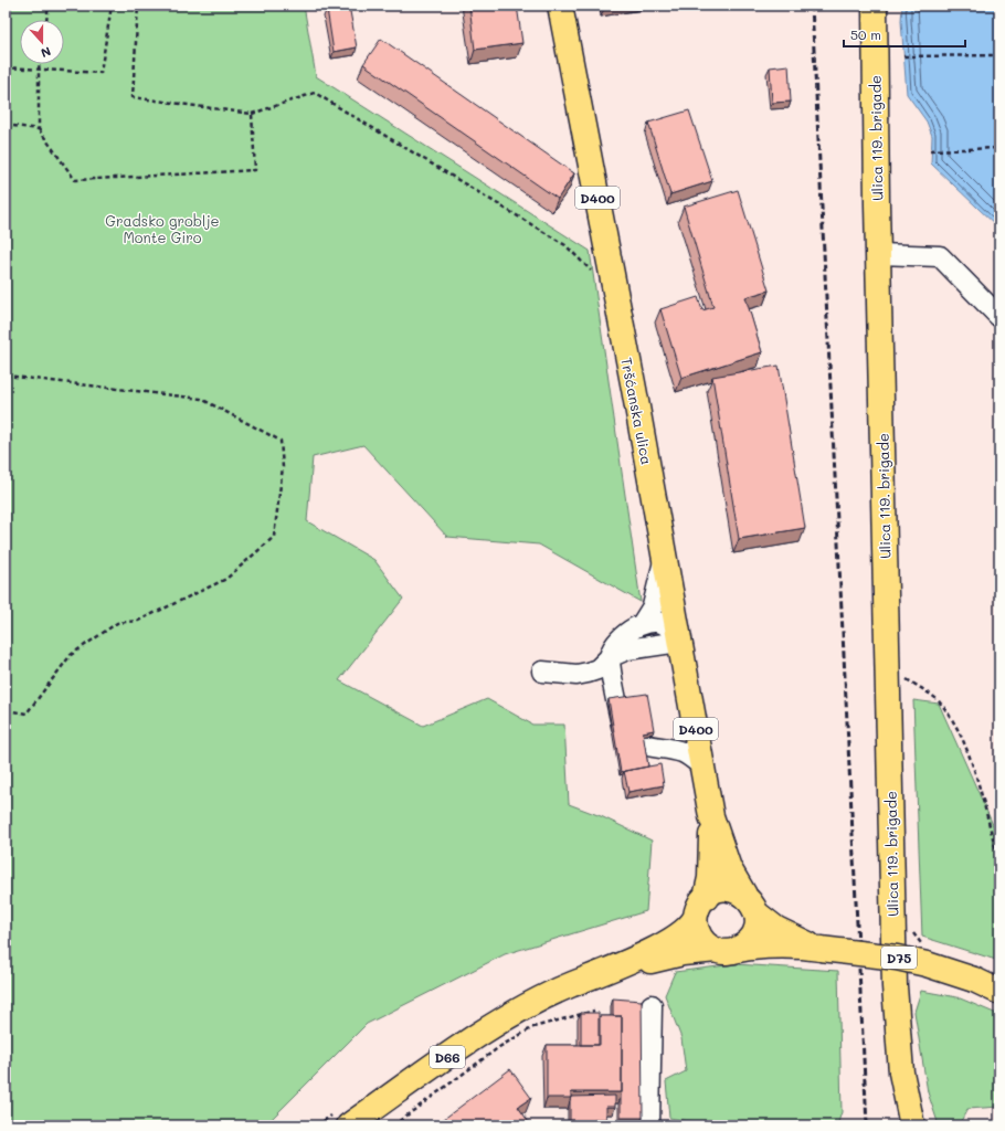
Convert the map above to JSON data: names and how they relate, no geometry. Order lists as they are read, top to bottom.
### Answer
{
  "streets": {
    "main road": [
      "Ulica 119. brigade",
      "D400",
      "Tršćanska ulica",
      "D75",
      "D66"
    ]
  },
  "crossings": [
    ["D400", "Tršćanska ulica"],
    ["D400", "D75"],
    ["D400", "D66"],
    ["D75", "D66"]
  ],
  "parks": ["Gradsko groblje Monte Giro"],
  "scale_bar": "50 m",
  "north": "bottom"
}
